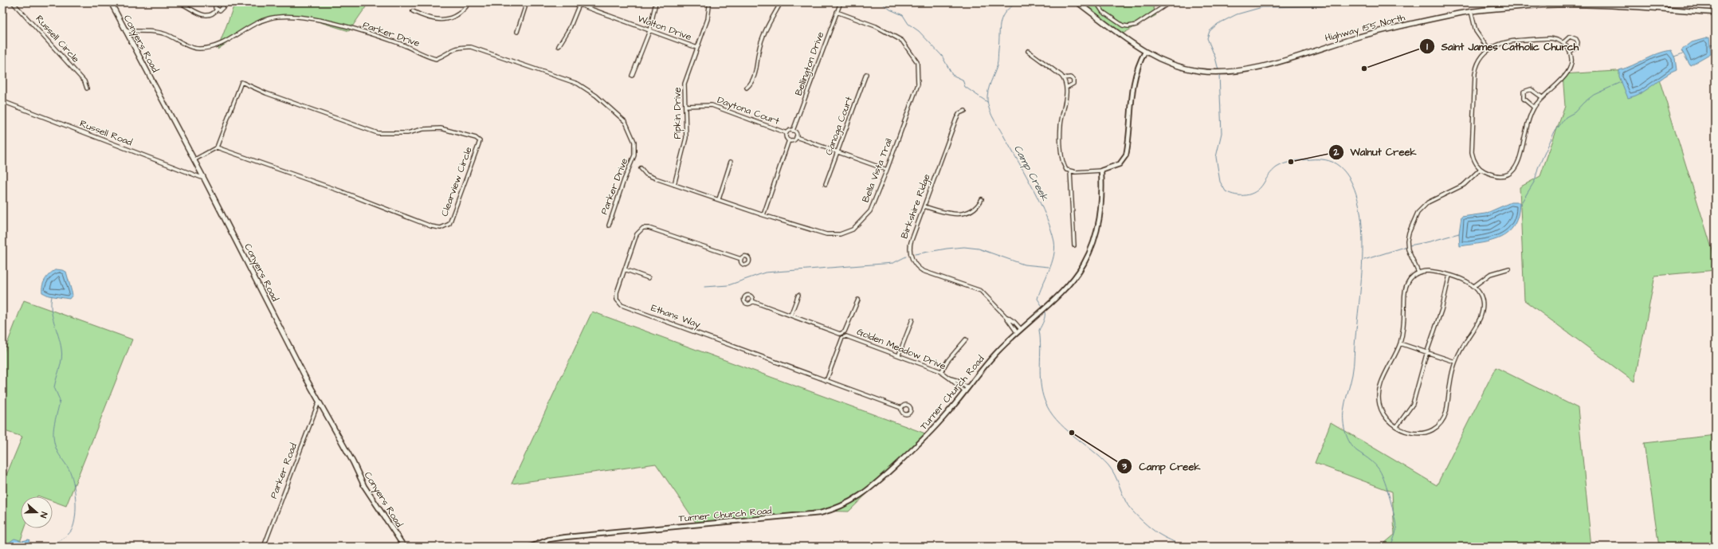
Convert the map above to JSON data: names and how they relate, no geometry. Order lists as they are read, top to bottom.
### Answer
{
  "streets": {
    "main road": ["Highway 155 North", "Conyers Road"],
    "street": [
      "Walton Drive",
      "Parker Drive",
      "Russell Circle",
      "Bellington Drive",
      "Daytona Court",
      "Pipkin Drive",
      "Canoga Court",
      "Russell Road",
      "Bella Vista Trail",
      "Clearview Circle",
      "Birkshire Ridge",
      "Ethans Way",
      "Golden Meadow Drive",
      "Turner Church Road",
      "Parker Road"
    ]
  },
  "crossings": [
    ["Walton Drive", "Pipkin Drive"],
    ["Parker Drive", "Conyers Road"],
    ["Conyers Road", "Russell Road"],
    ["Conyers Road", "Parker Road"],
    ["Bellington Drive", "Daytona Court"],
    ["Bellington Drive", "Bella Vista Trail"],
    ["Daytona Court", "Pipkin Drive"],
    ["Pipkin Drive", "Bella Vista Trail"],
    ["Birkshire Ridge", "Turner Church Road"],
    ["Golden Meadow Drive", "Turner Church Road"]
  ],
  "water": ["Camp Creek"],
  "places": ["Saint James Catholic Church", "Walnut Creek", "Camp Creek"],
  "north": "right"
}
